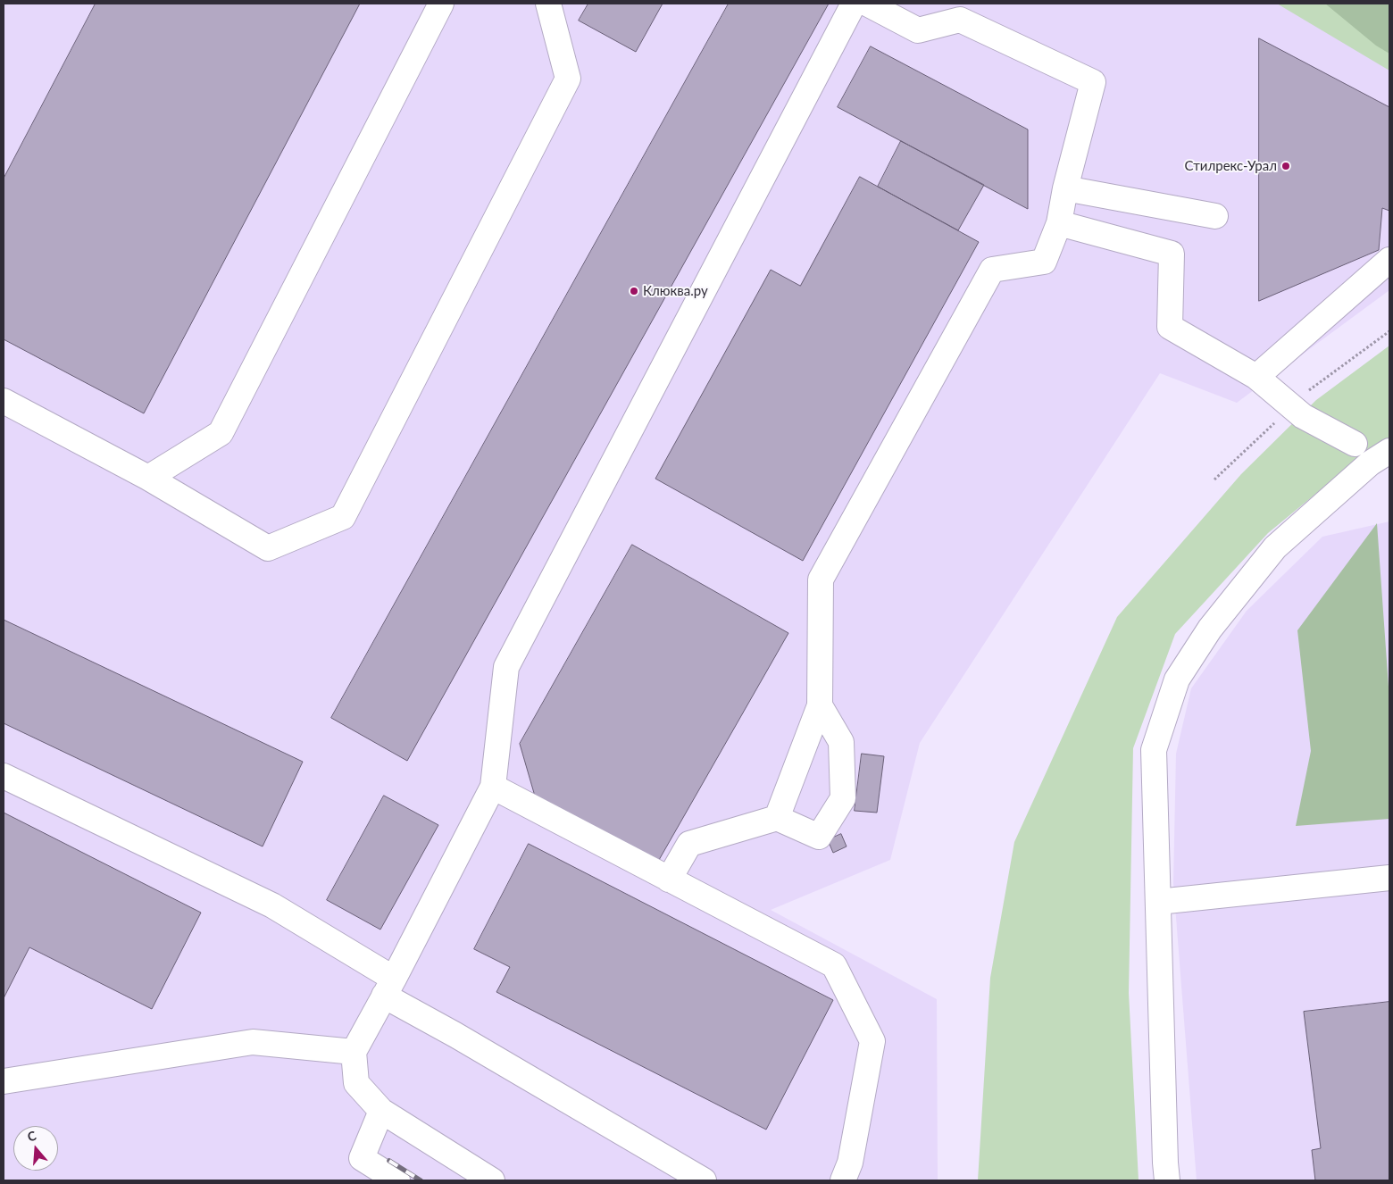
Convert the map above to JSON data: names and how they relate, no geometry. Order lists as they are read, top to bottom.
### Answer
{
  "places": ["Стилрекс-Урал", "Клюква.ру"],
  "north": "top"
}
